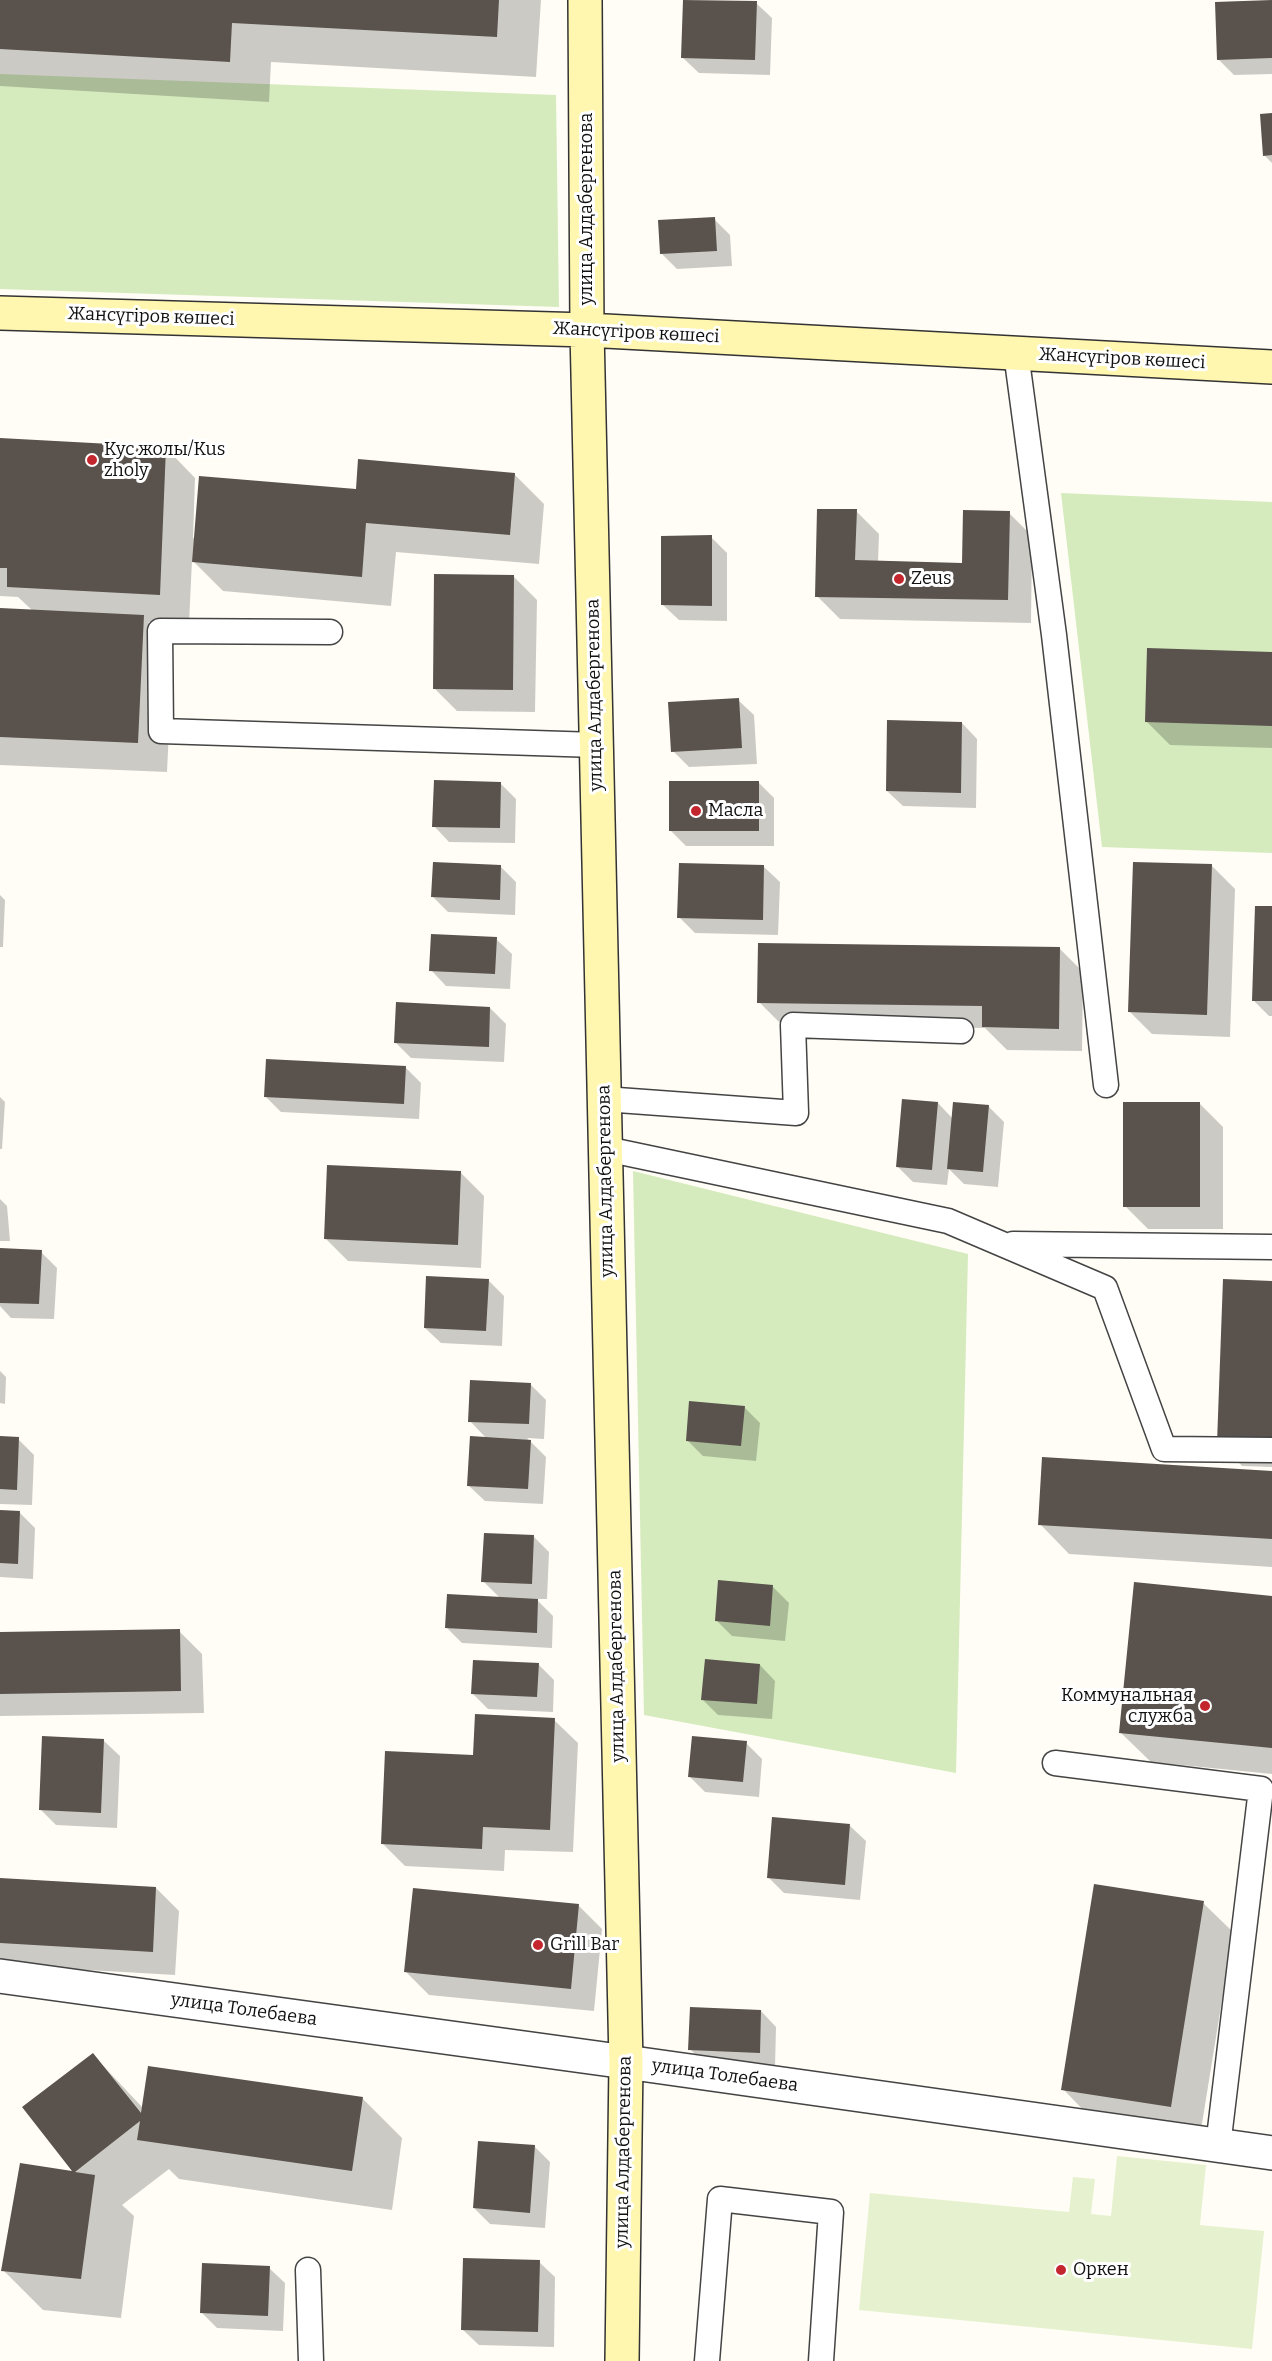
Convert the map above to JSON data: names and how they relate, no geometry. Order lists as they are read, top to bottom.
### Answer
{
  "streets": {
    "street": ["улица Алдабергенова", "Жансүгіров көшесі", "улица Толебаева"]
  },
  "crossings": [
    ["улица Алдабергенова", "Жансүгіров көшесі"],
    ["улица Алдабергенова", "улица Толебаева"]
  ],
  "places": [
    "Кус жолы/Kus zholy",
    "Zeus",
    "Масла",
    "Коммунальная служба",
    "Grill Bar",
    "Оркен"
  ]
}
